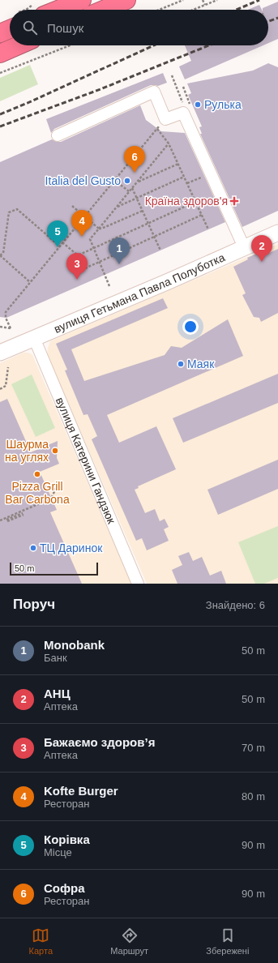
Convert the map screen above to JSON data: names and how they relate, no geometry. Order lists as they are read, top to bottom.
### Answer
{
  "streets": {
    "street": ["вулиця Гетьмана Павла Полуботка", "вулиця Катерини Гандзюк"]
  },
  "crossings": [
    ["вулиця Гетьмана Павла Полуботка", "вулиця Катерини Гандзюк"]
  ],
  "places": {
    "other": [
      "Рулька",
      "Italia del Gusto",
      "Маяк",
      "Шаурма на углях",
      "Pizza Grill Bar Carbona",
      "ТЦ Даринок"
    ],
    "health": ["Країна здоров'я"]
  },
  "scale_bar": "50 m",
  "page": {
    "search": "Пошук",
    "pins": [
      "6",
      "4",
      "5",
      "2",
      "1",
      "3"
    ],
    "scale": "50 m",
    "heading": ["Поруч", "Знайдено: 6"],
    "list": [
      {
        "mark": "1",
        "name": "Monobank",
        "note": "Банк",
        "value": "50 m"
      },
      {
        "mark": "2",
        "name": "АНЦ",
        "note": "Аптека",
        "value": "50 m"
      },
      {
        "mark": "3",
        "name": "Бажаємо здоровʼя",
        "note": "Аптека",
        "value": "70 m"
      },
      {
        "mark": "4",
        "name": "Kofte Burger",
        "note": "Ресторан",
        "value": "80 m"
      },
      {
        "mark": "5",
        "name": "Корівка",
        "note": "Місце",
        "value": "90 m"
      },
      {
        "mark": "6",
        "name": "Софра",
        "note": "Ресторан",
        "value": "90 m"
      }
    ],
    "nav": ["Карта", "Маршрут", "Збережені"]
  }
}
